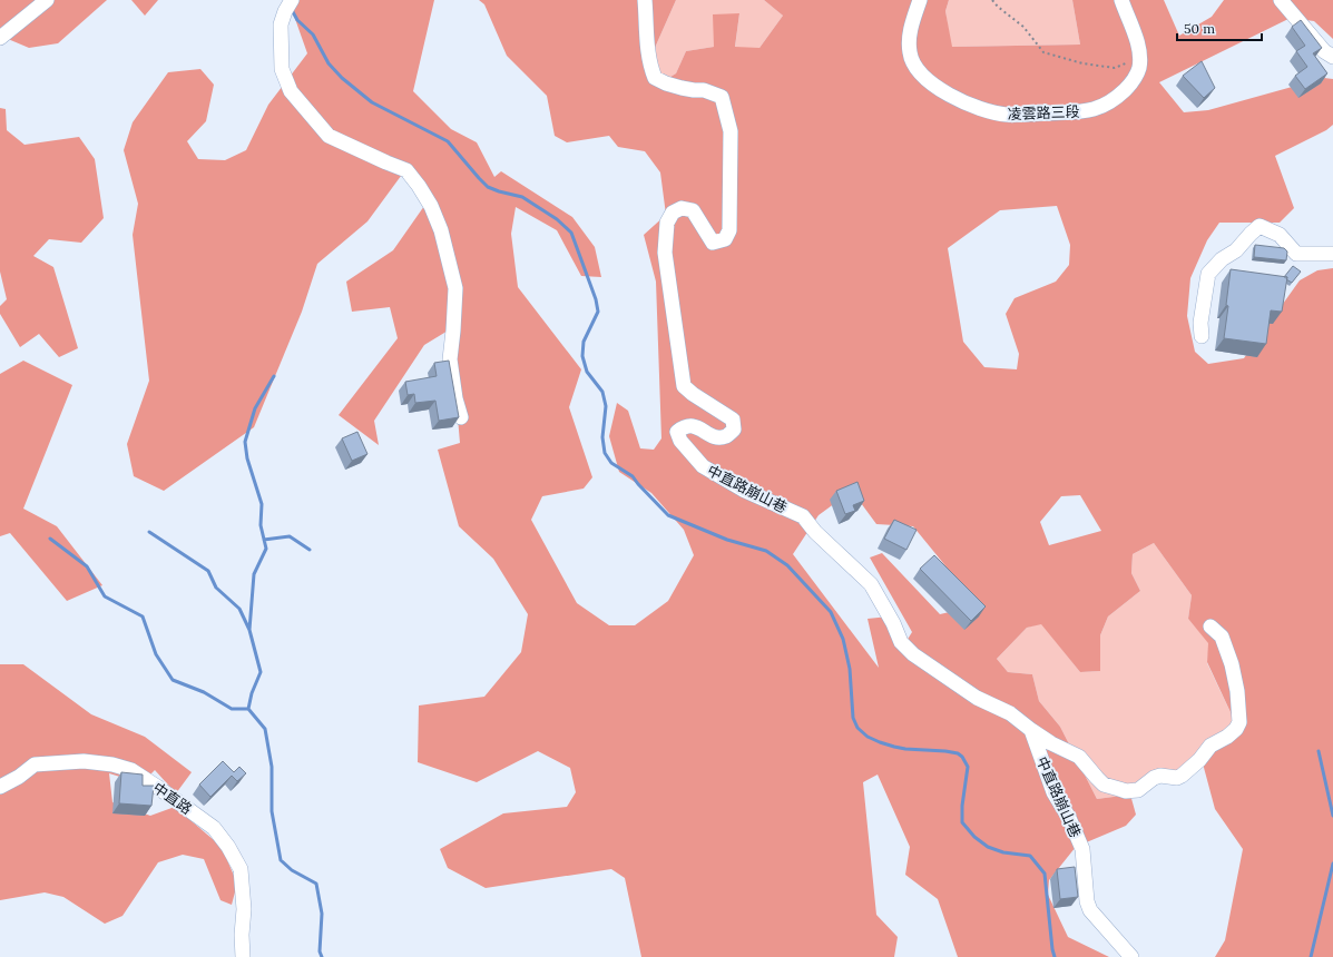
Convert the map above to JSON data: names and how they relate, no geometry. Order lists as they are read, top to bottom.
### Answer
{
  "streets": {
    "street": ["凌雲路三段", "中直路崩山巷", "中直路"]
  },
  "scale_bar": "50 m"
}
